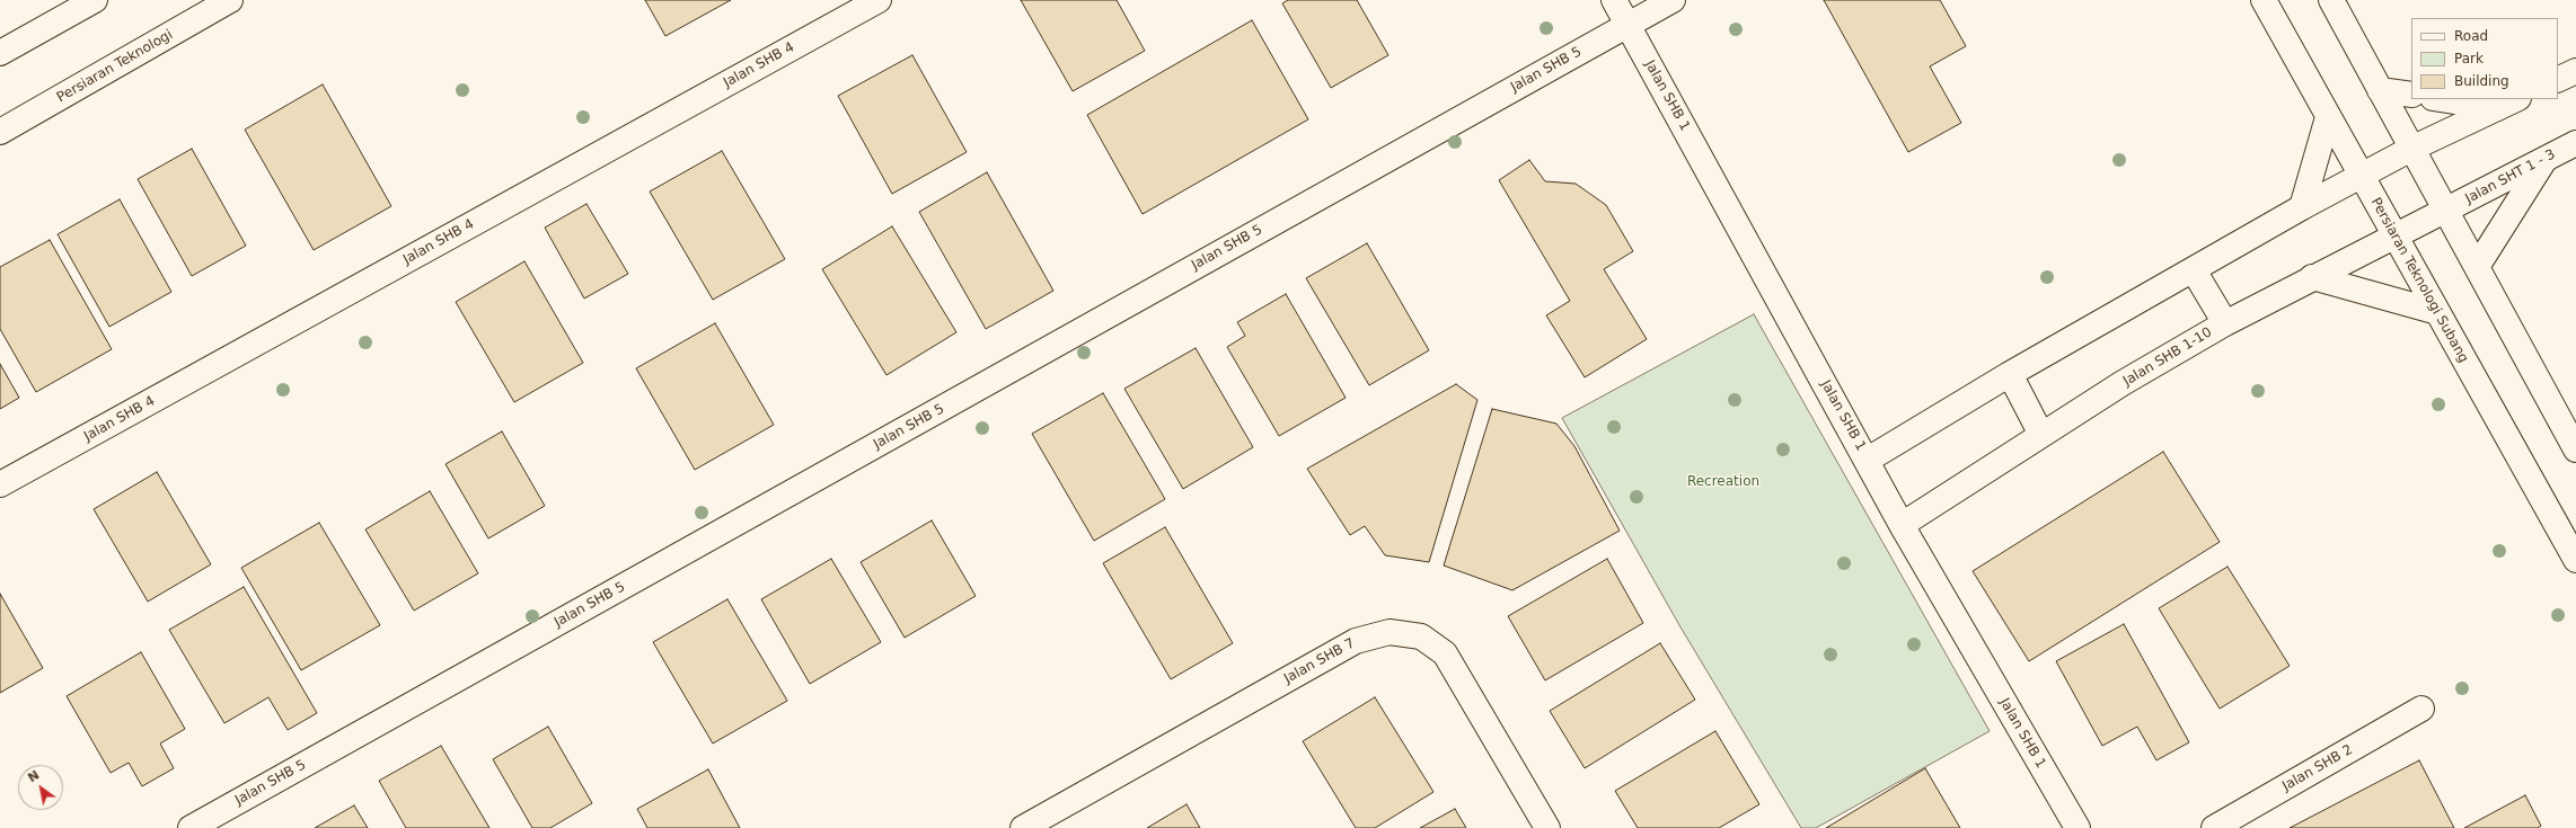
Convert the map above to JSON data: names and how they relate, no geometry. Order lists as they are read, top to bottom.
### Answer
{
  "streets": {
    "street": [
      "Jalan SHB 4",
      "Persiaran Teknologi",
      "Jalan SHB 5",
      "Jalan SHB 1",
      "Jalan SHT 1 - 3",
      "Persiaran Teknologi Subang",
      "Jalan SHB 1-10",
      "Jalan SHB 7",
      "Jalan SHB 2"
    ]
  },
  "crossings": [
    ["Jalan SHB 5", "Jalan SHB 1"],
    ["Jalan SHB 1", "Jalan SHB 1-10"],
    ["Jalan SHT 1 - 3", "Jalan SHB 1-10"],
    ["Persiaran Teknologi Subang", "Jalan SHB 1-10"]
  ],
  "parks": ["Recreation"],
  "legend": ["Road", "Park", "Building"],
  "north": "top left"
}
